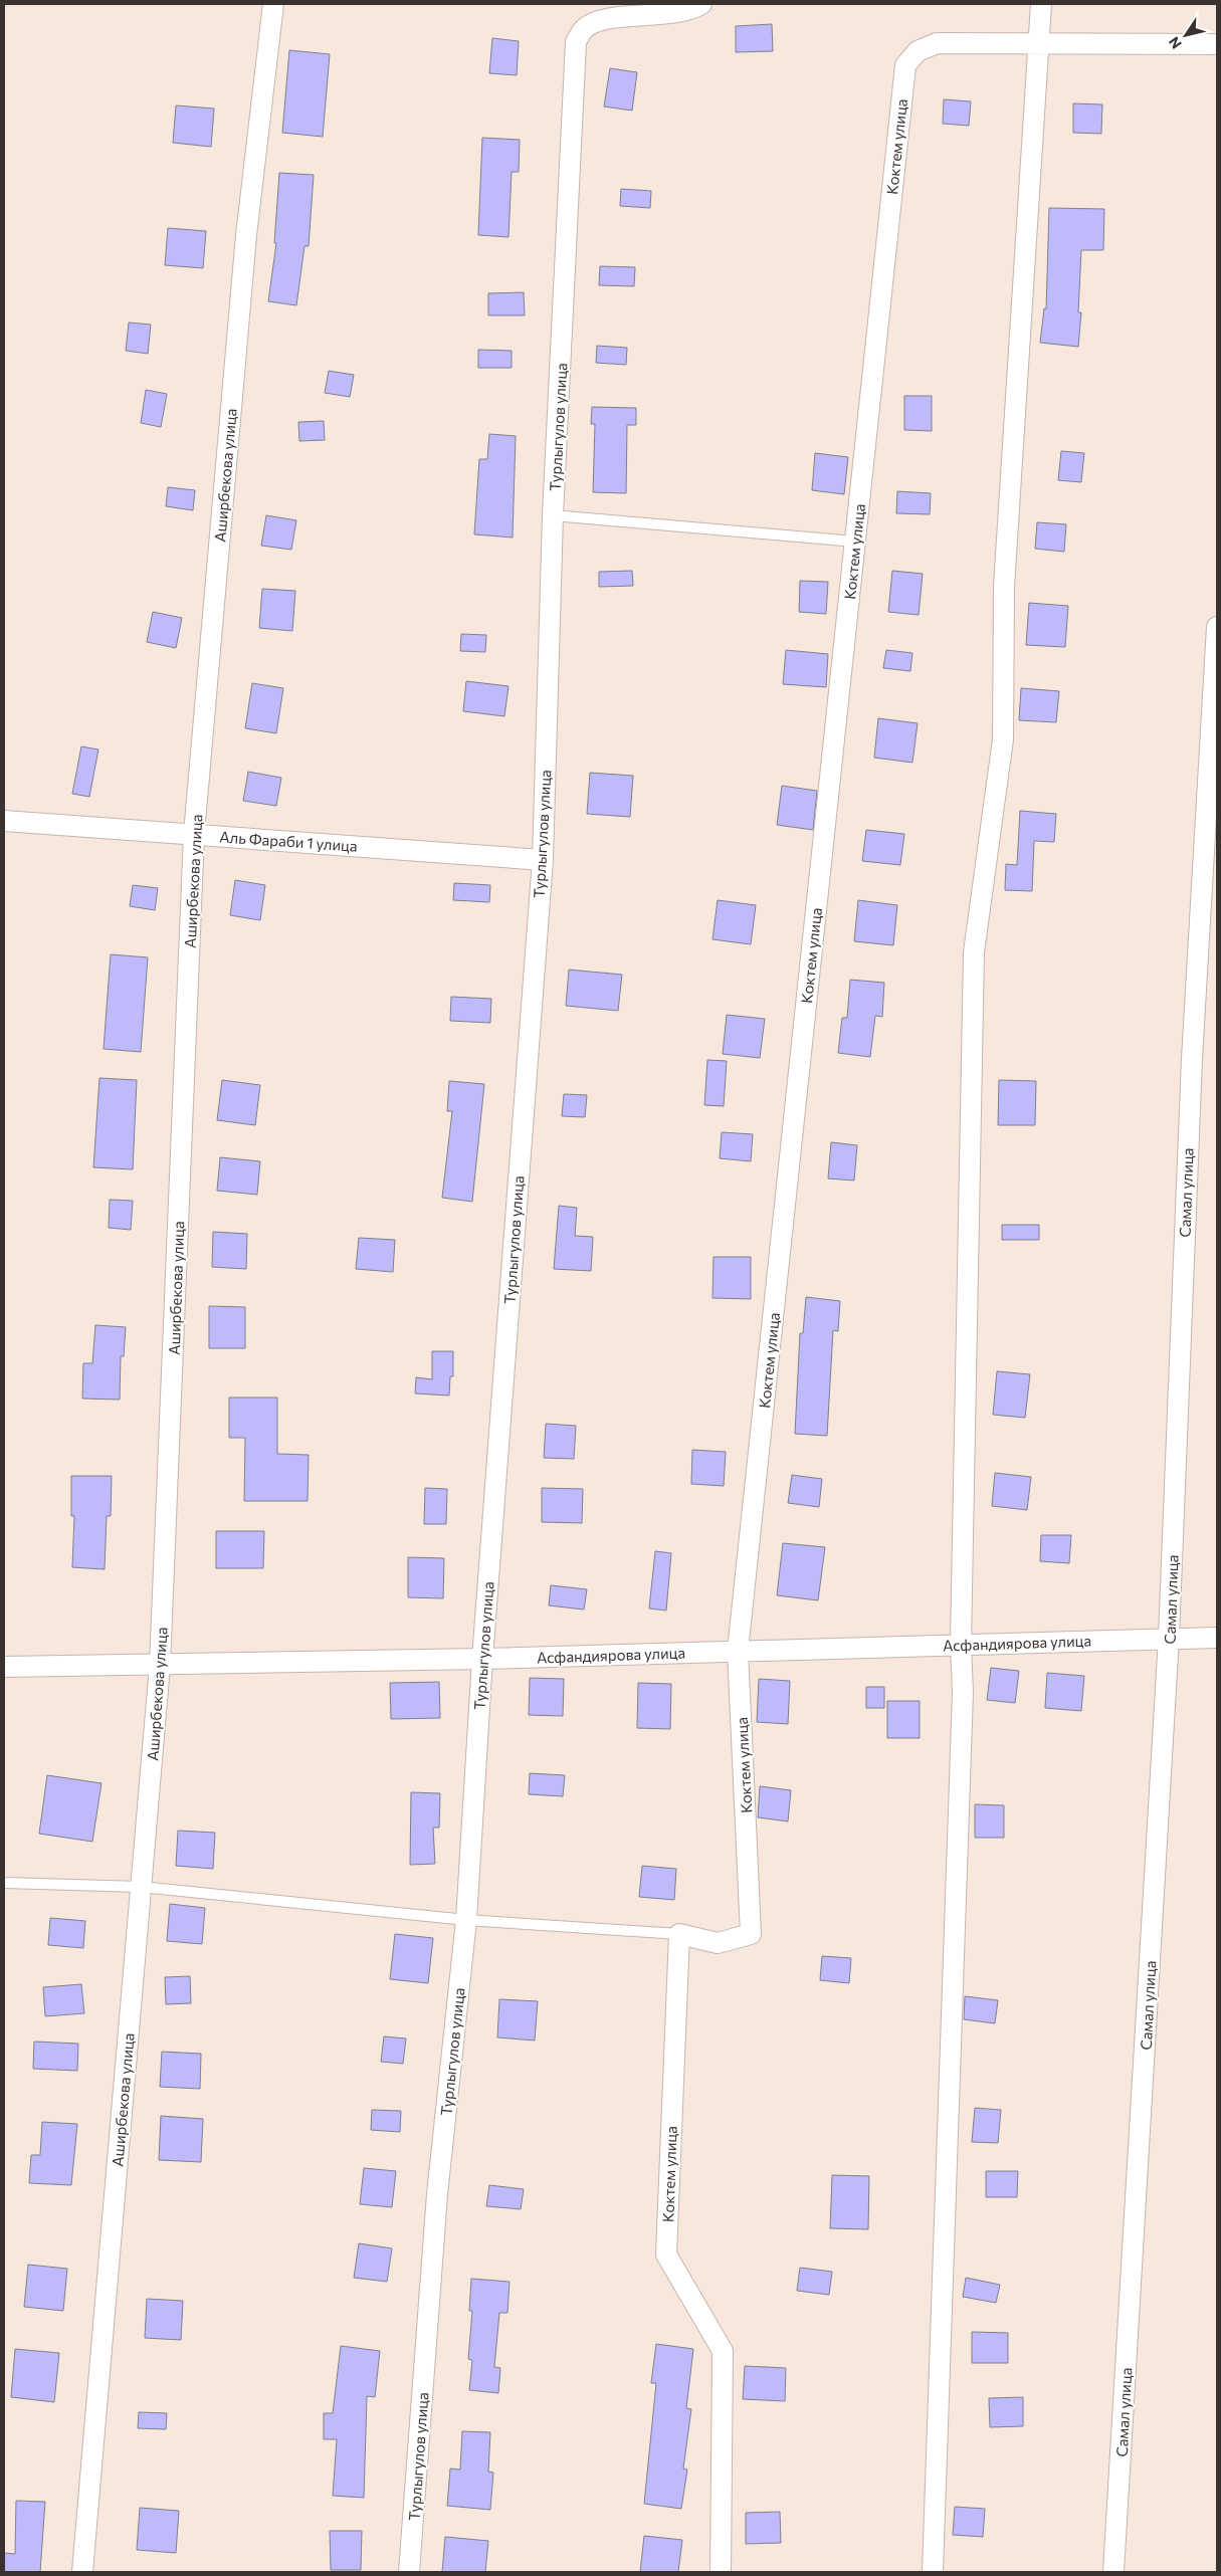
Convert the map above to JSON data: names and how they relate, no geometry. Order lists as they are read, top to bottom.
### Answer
{
  "streets": {
    "street": [
      "Коктем улица",
      "Турлыгулов улица",
      "Аширбекова улица",
      "Аль Фараби 1 улица",
      "Самал улица",
      "Асфандиярова улица"
    ]
  },
  "crossings": [
    ["Коктем улица", "Асфандиярова улица"],
    ["Турлыгулов улица", "Аль Фараби 1 улица"],
    ["Турлыгулов улица", "Асфандиярова улица"],
    ["Аширбекова улица", "Аль Фараби 1 улица"],
    ["Аширбекова улица", "Асфандиярова улица"],
    ["Самал улица", "Асфандиярова улица"]
  ],
  "north": "bottom left"
}
